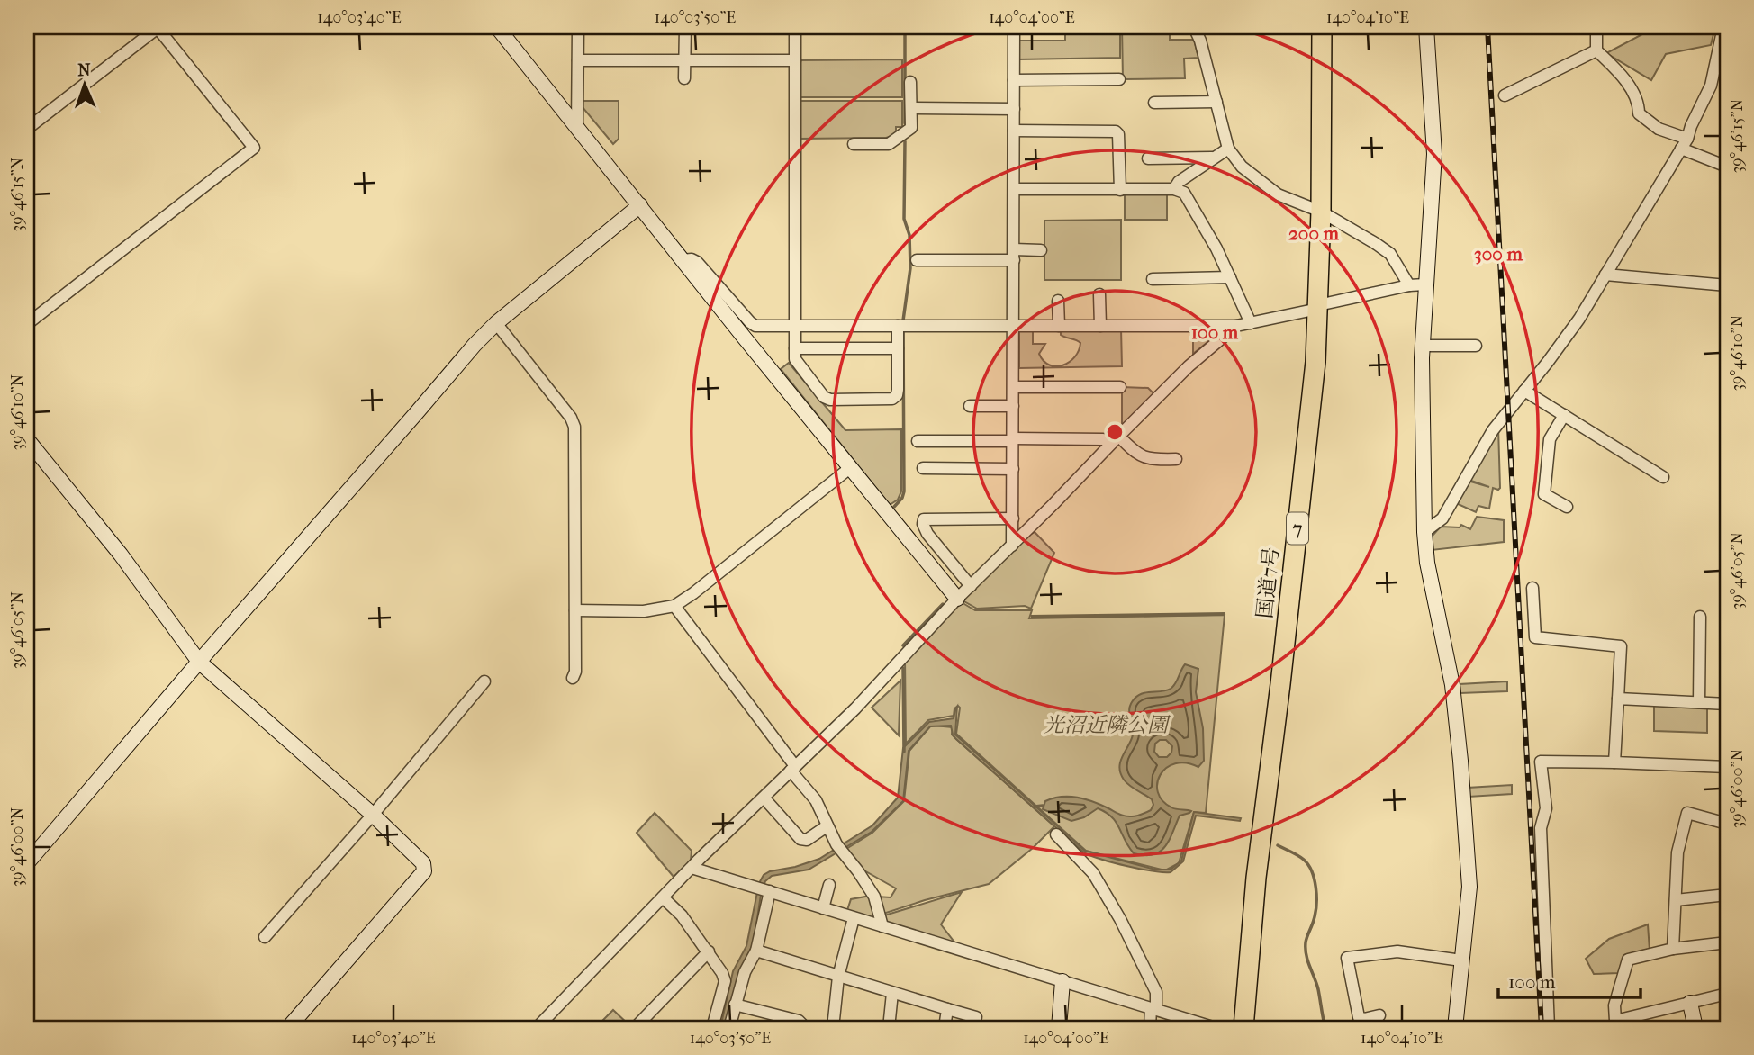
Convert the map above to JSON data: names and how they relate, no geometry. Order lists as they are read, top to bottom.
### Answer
{
  "streets": {
    "highway": ["7", "国道7号"]
  },
  "parks": ["光沼近隣公園"],
  "scale_bar": "100 m",
  "north": "top",
  "coordinates": [
    "140°03'40\"E",
    "140°03'50\"E",
    "140°04'00\"E",
    "140°04'10\"E",
    "39°46'15\"N",
    "39°46'10\"N",
    "39°46'05\"N",
    "39°46'00\"N"
  ],
  "rings": ["200 m", "300 m", "100 m"]
}
